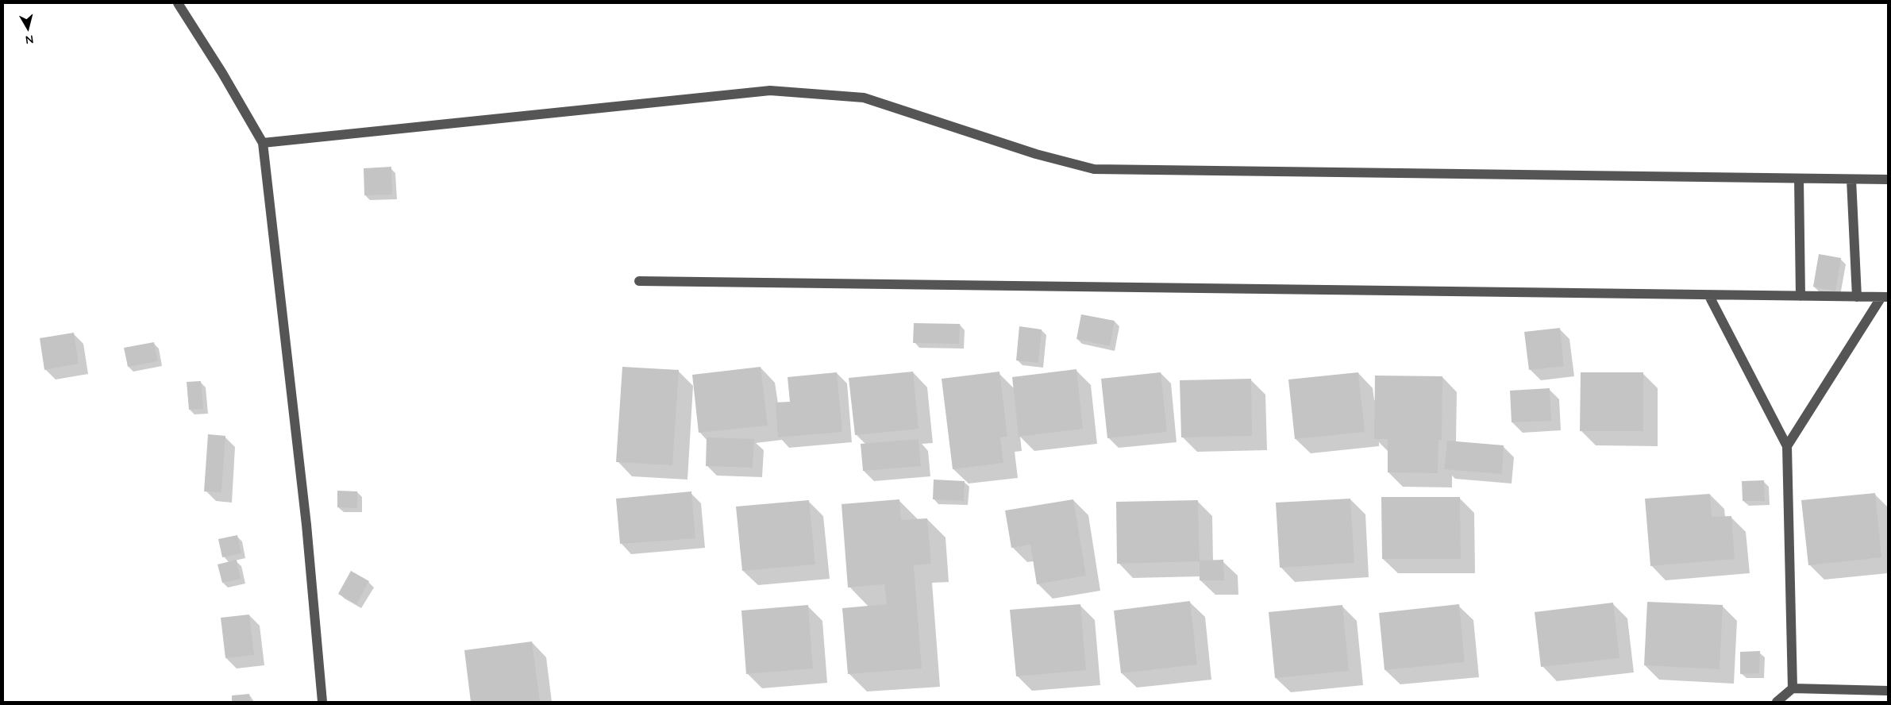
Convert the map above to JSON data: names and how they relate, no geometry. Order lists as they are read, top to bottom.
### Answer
{
  "north": "bottom"
}
